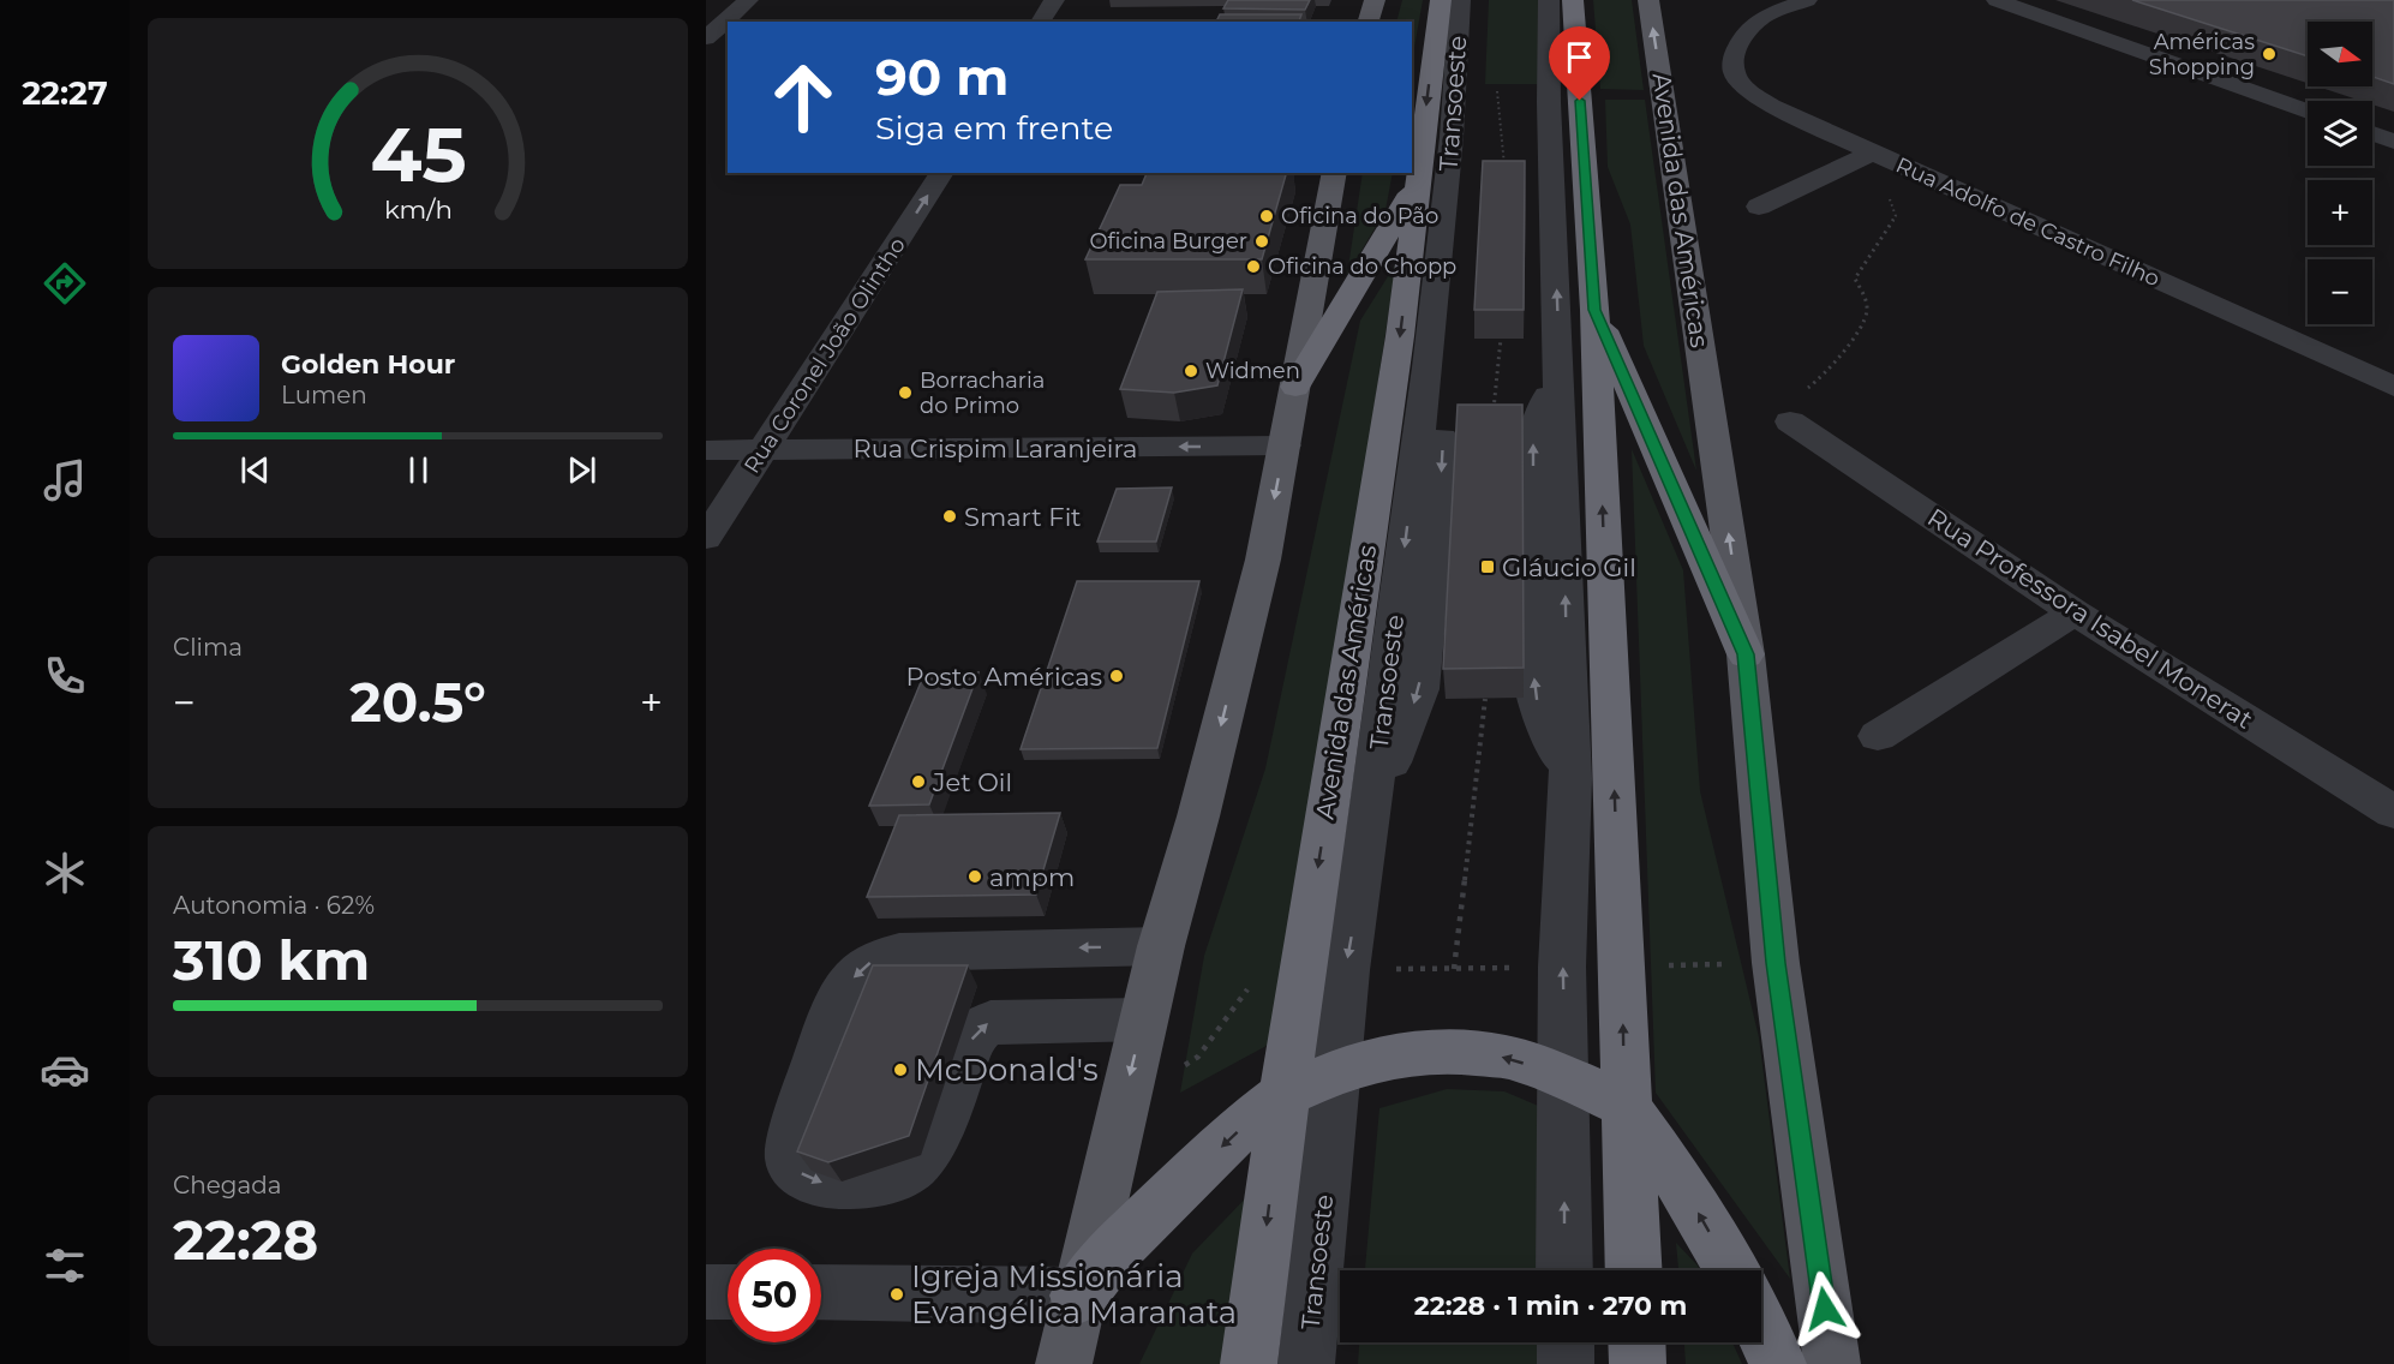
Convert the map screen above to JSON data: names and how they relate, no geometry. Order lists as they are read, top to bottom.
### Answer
{
  "streets": {
    "highway": ["Avenida das Américas"],
    "street": [
      "Transoeste",
      "Rua Adolfo de Castro Filho",
      "Rua Coronel João Olintho",
      "Rua Crispim Laranjeira",
      "Rua Professora Isabel Monerat"
    ]
  },
  "crossings": [
    ["Rua Coronel João Olintho", "Rua Crispim Laranjeira"]
  ],
  "one_way": ["Rua Coronel João Olintho", "Rua Crispim Laranjeira"],
  "places": {
    "other": [
      "Américas Shopping",
      "Oficina do Pão",
      "Oficina Burger",
      "Oficina do Chopp",
      "Widmen",
      "Borracharia do Primo",
      "Smart Fit",
      "Posto Américas",
      "Jet Oil",
      "ampm",
      "McDonald's",
      "Igreja Missionária Evangélica Maranata"
    ],
    "transit": ["Gláucio Gil"]
  },
  "north": "right",
  "page": {
    "tabs": "22:27",
    "map_buttons": ["+", "−"],
    "turn": ["90 m", "Siga em frente"],
    "song": ["Golden Hour", "Lumen"],
    "tile": [
      "Clima",
      ["Autonomia · 62%", "310 km"],
      ["Chegada", "22:28"]
    ],
    "heat": ["−", "20.5°", "+"],
    "limit": "50",
    "trip": "22:28 · 1 min · 270 m",
    "gauge": ["45", "km/h"]
  }
}
